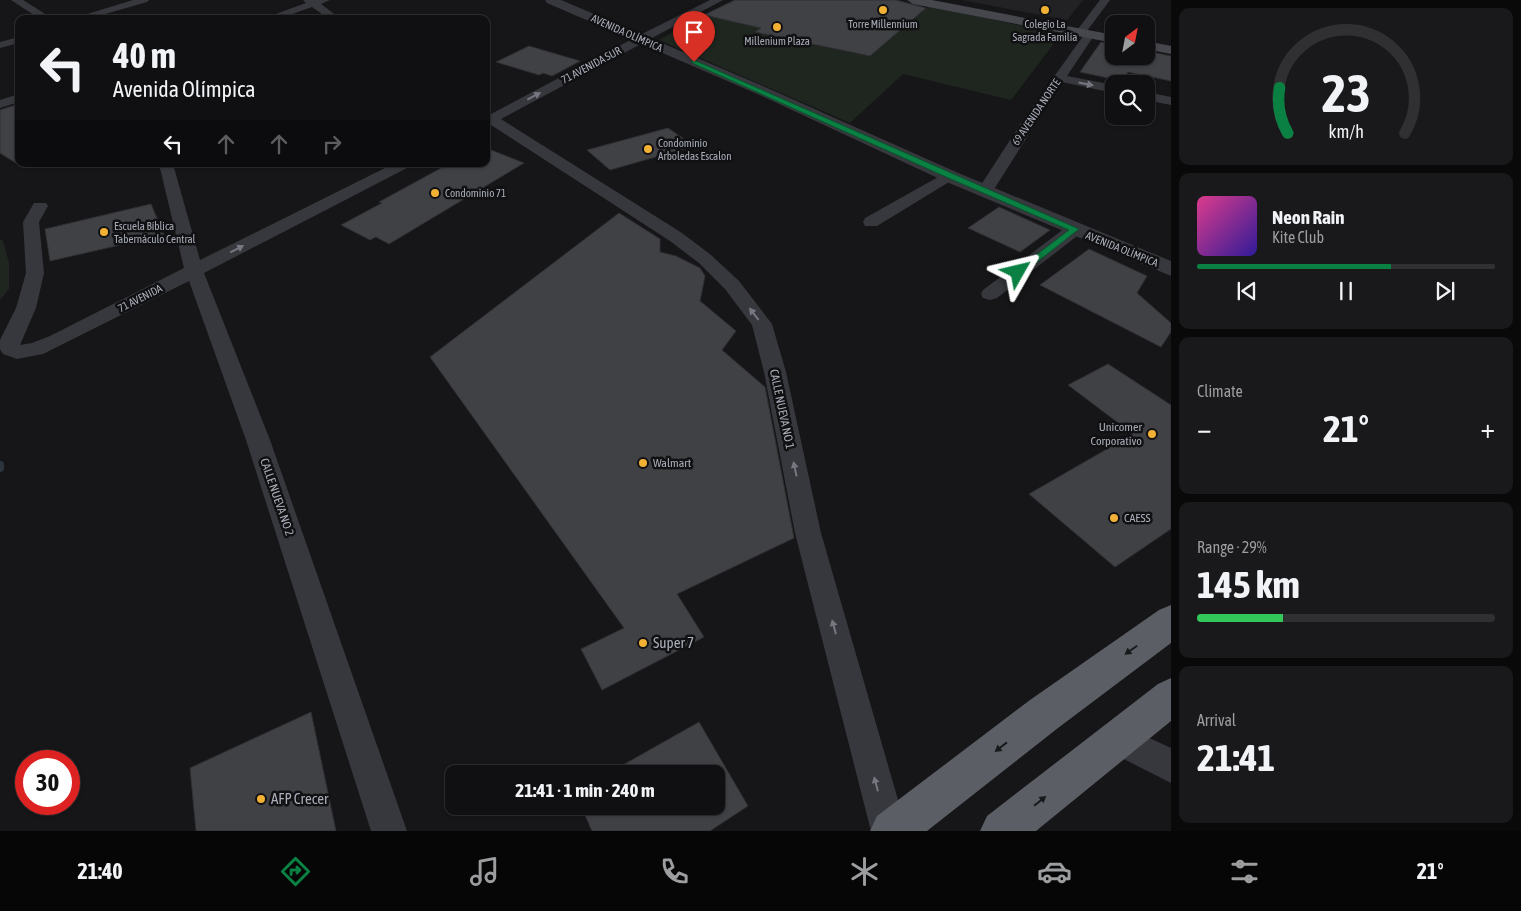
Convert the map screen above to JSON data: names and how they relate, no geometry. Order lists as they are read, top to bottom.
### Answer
{
  "streets": {
    "street": [
      "AVENIDA OLÍMPICA",
      "71 AVENIDA SUR",
      "69 AVENIDA NORTE",
      "71 AVENIDA",
      "CALLE NUEVA NO 1",
      "CALLE NUEVA NO 2"
    ]
  },
  "crossings": [
    ["AVENIDA OLÍMPICA", "71 AVENIDA SUR"],
    ["AVENIDA OLÍMPICA", "69 AVENIDA NORTE"],
    ["71 AVENIDA", "CALLE NUEVA NO 2"]
  ],
  "one_way": ["71 AVENIDA SUR", "71 AVENIDA", "CALLE NUEVA NO 1"],
  "places": [
    "Torre Millennium",
    "Colegio La Sagrada Familia",
    "Millenium Plaza",
    "Condominio Arboledas Escalon",
    "Condominio 71",
    "Escuela Bíblica Tabernáculo Central",
    "Unicomer Corporativo",
    "Walmart",
    "CAESS",
    "Super 7",
    "AFP Crecer"
  ],
  "north": "top right",
  "page": {
    "turn": ["40 m", "Avenida Olímpica"],
    "song": ["Neon Rain", "Kite Club"],
    "tile": [
      "Climate",
      ["Range · 29%", "145 km"],
      ["Arrival", "21:41"]
    ],
    "heat": ["−", "21°", "+"],
    "limit": "30",
    "trip": "21:41 · 1 min · 240 m",
    "tabs": ["21:40", "21°"],
    "gauge": ["23", "km/h"]
  }
}
